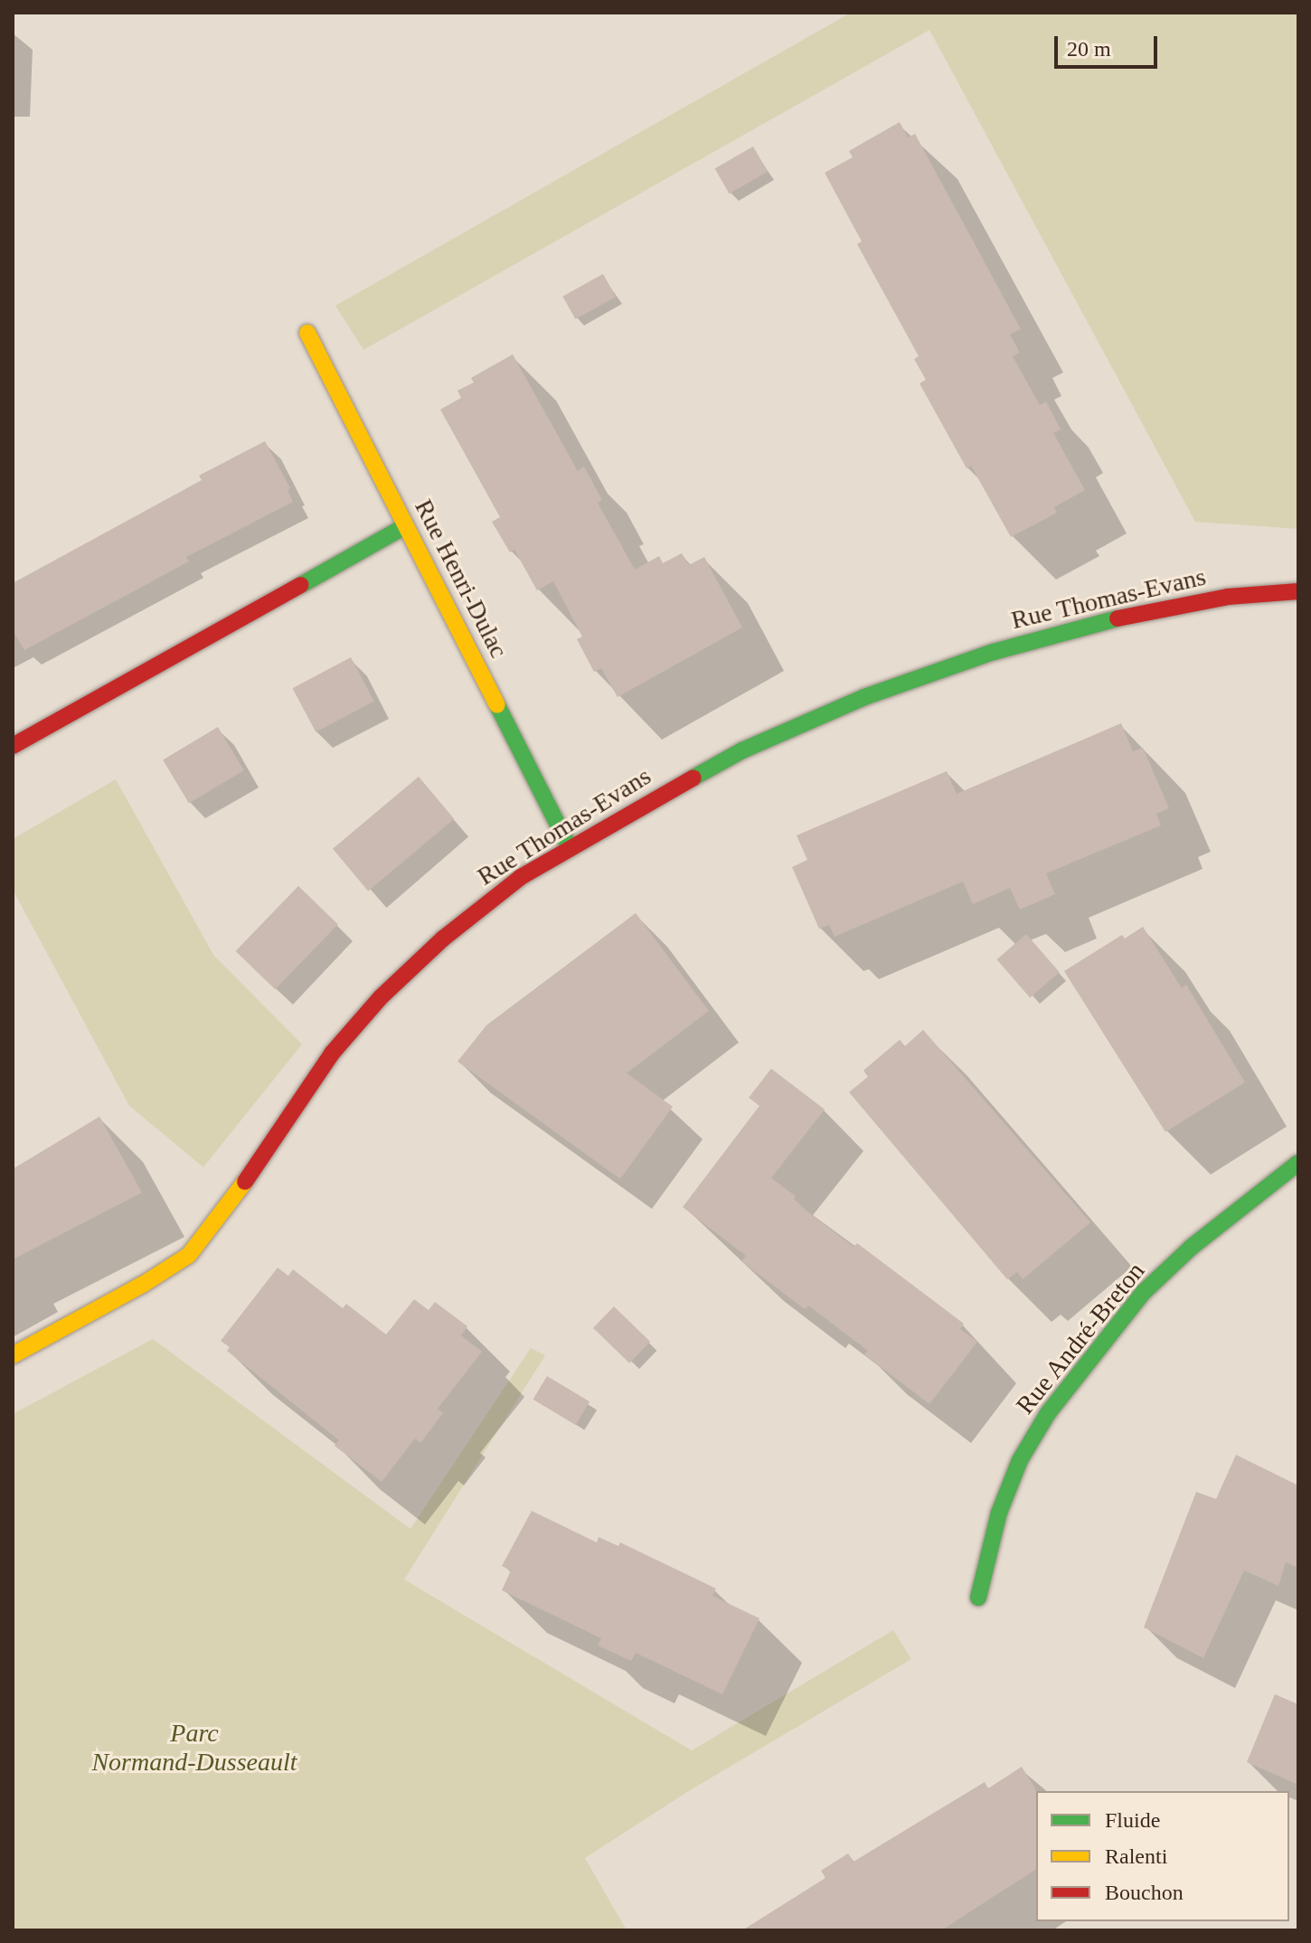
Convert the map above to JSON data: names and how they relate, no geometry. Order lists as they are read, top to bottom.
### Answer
{
  "streets": {
    "street": ["Rue Henri-Dulac", "Rue Thomas-Evans", "Rue André-Breton"]
  },
  "crossings": [
    ["Rue Henri-Dulac", "Rue Thomas-Evans"]
  ],
  "parks": ["Parc Normand-Dusseault"],
  "legend": ["Fluide", "Ralenti", "Bouchon"],
  "scale_bar": "20 m"
}
